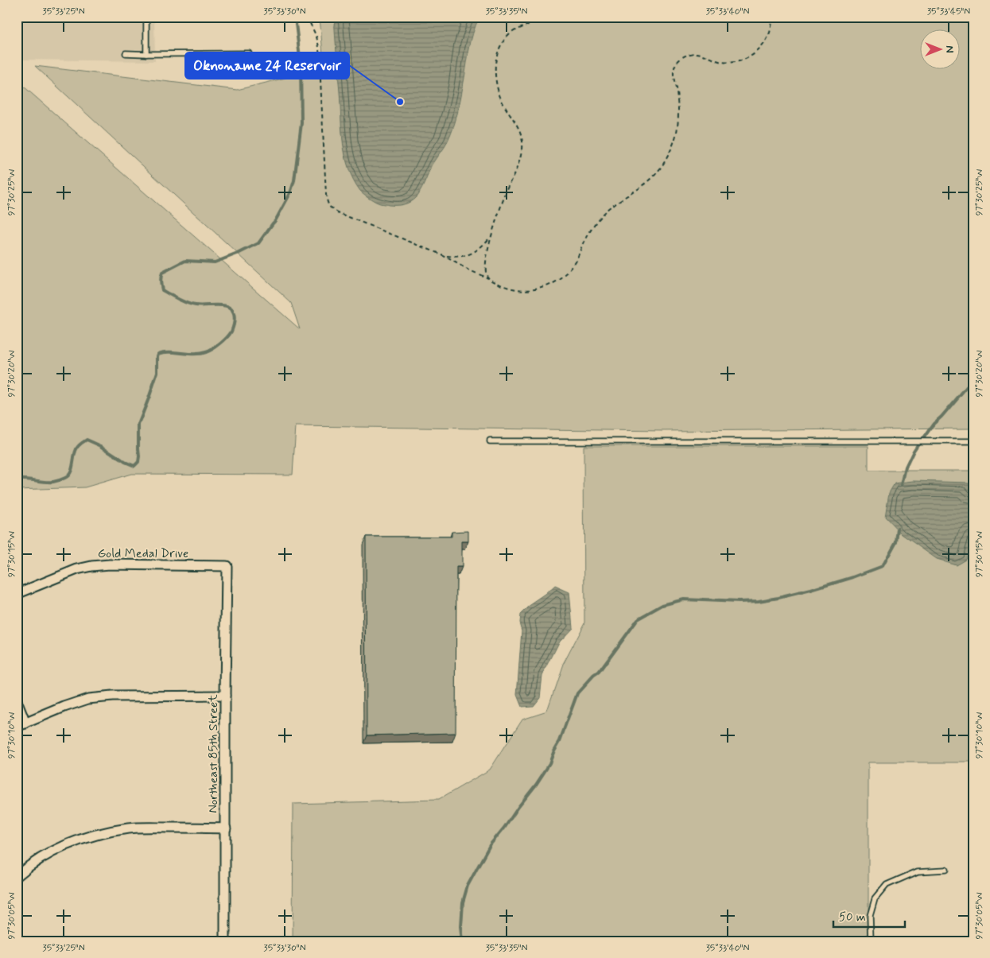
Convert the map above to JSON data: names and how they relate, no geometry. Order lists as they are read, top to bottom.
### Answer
{
  "streets": {
    "street": ["Gold Medal Drive", "Northeast 85th Street"]
  },
  "crossings": [
    ["Gold Medal Drive", "Northeast 85th Street"]
  ],
  "places": ["Oknoname 24 Reservoir"],
  "scale_bar": "50 m",
  "north": "right",
  "coordinates": [
    "35°33'25\"N",
    "35°33'30\"N",
    "35°33'35\"N",
    "35°33'40\"N",
    "35°33'45\"N",
    "97°30'25\"W",
    "97°30'20\"W",
    "97°30'15\"W",
    "97°30'10\"W",
    "97°30'05\"W"
  ]
}
